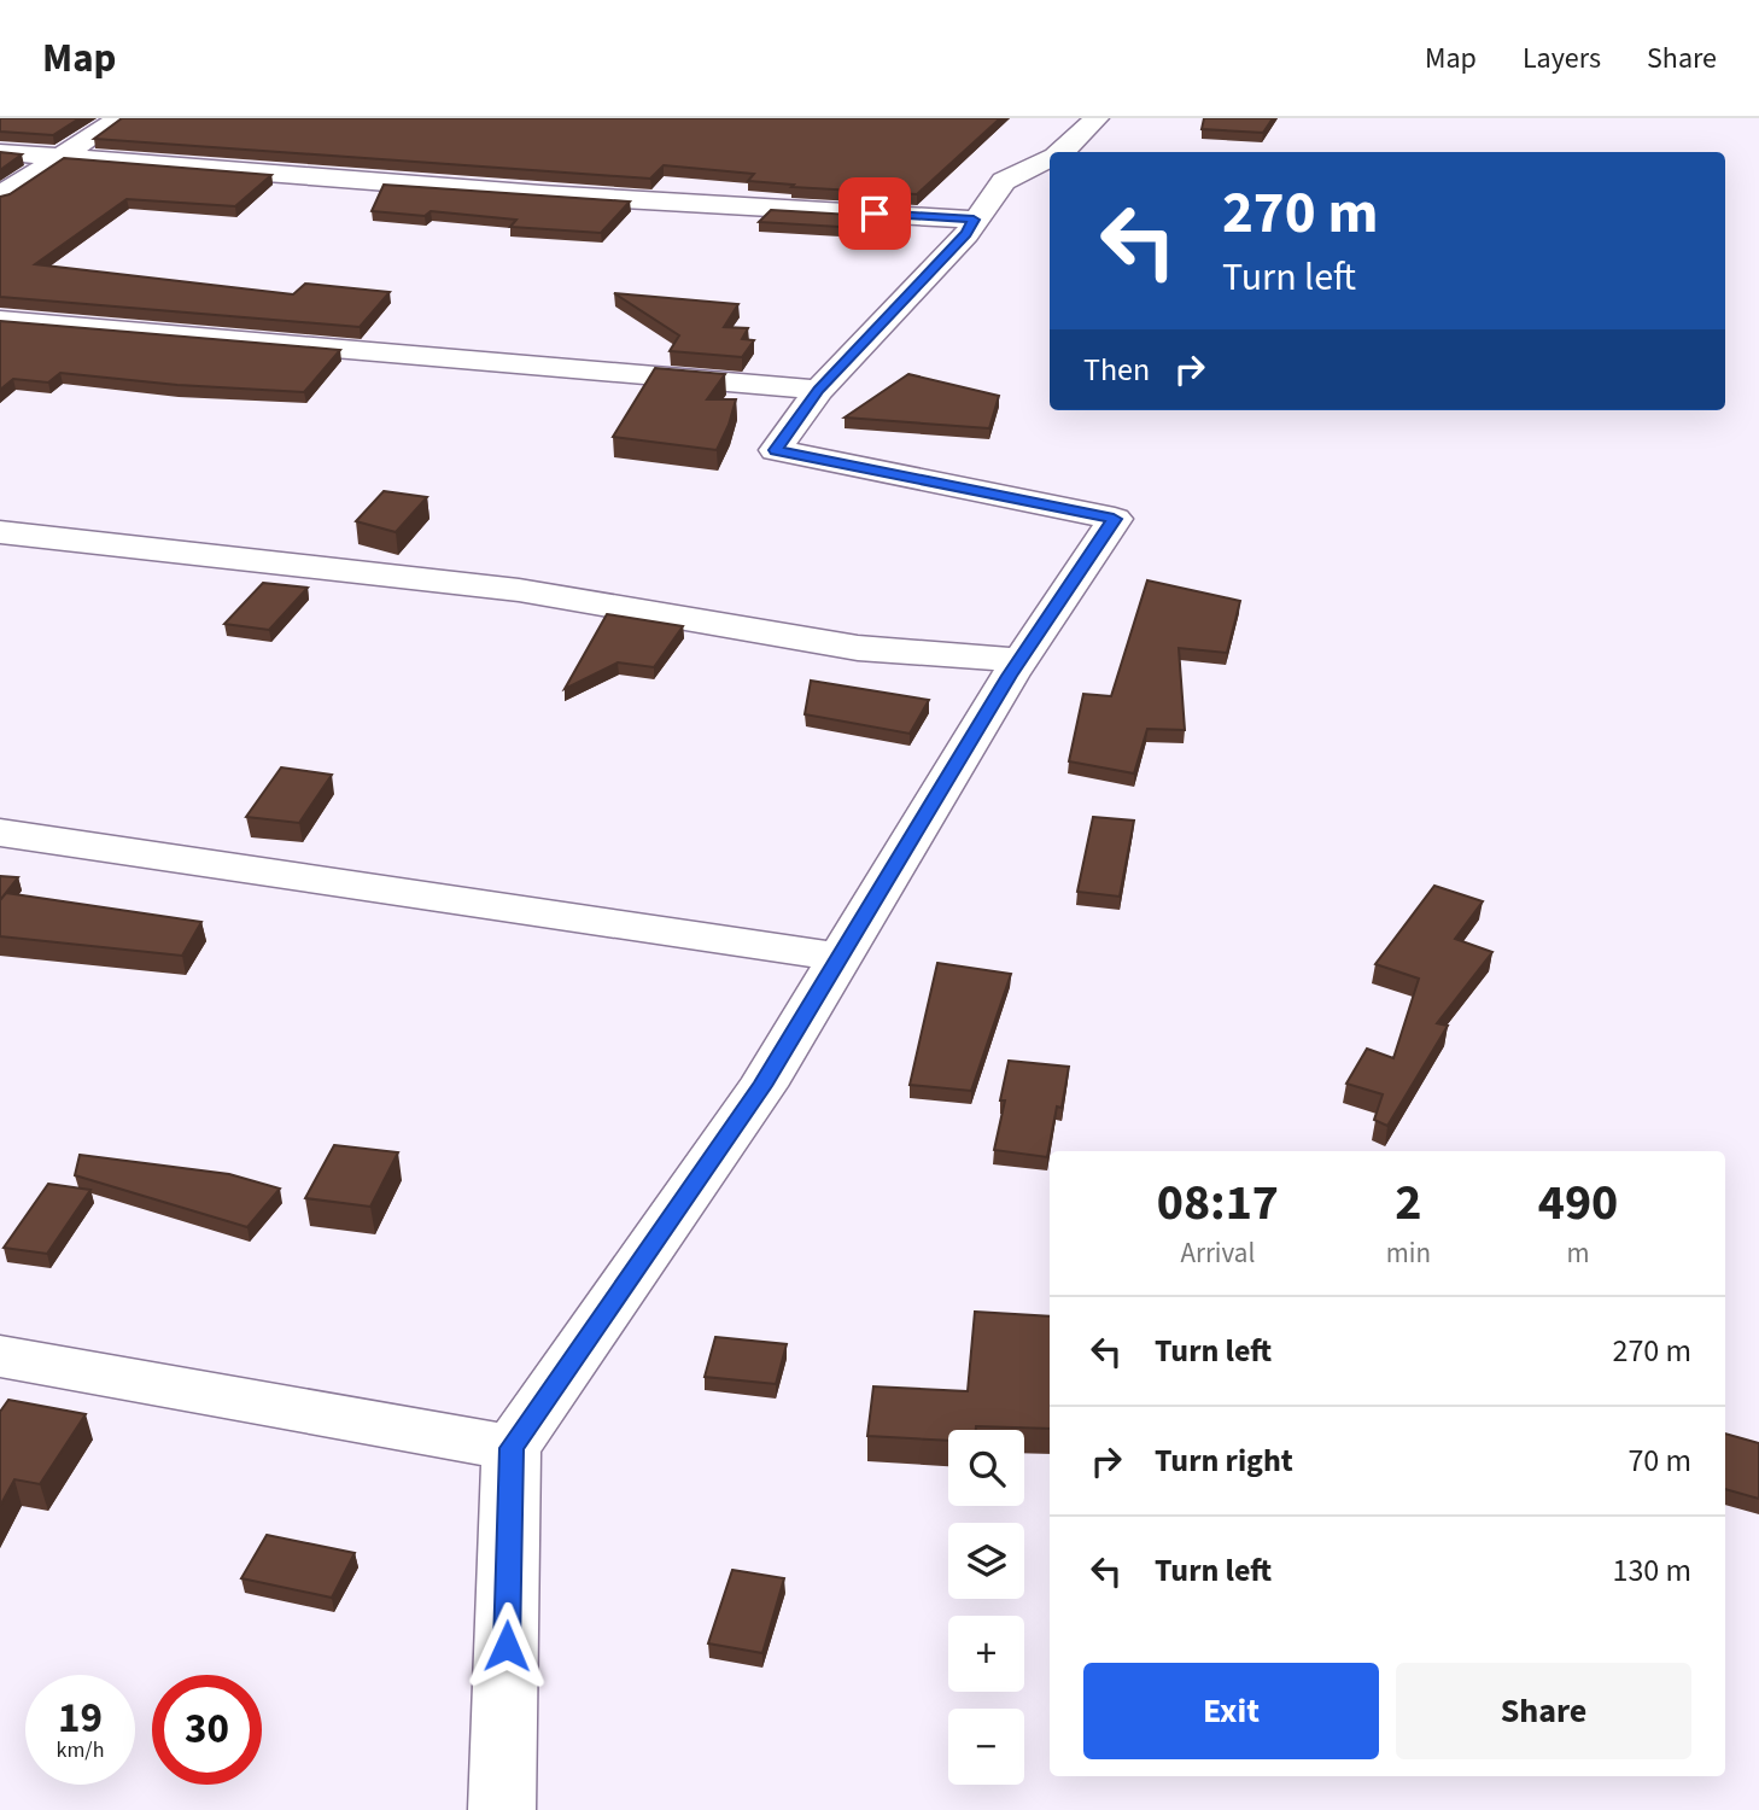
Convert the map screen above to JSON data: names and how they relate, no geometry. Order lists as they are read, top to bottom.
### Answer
{
  "page": {
    "header": "Map",
    "nav": ["Map", "Layers", "Share"],
    "turn": ["270 m", "Turn left"],
    "then": "Then",
    "eta": [
      "08:17",
      "Arrival",
      "2",
      "min",
      "490",
      "m"
    ],
    "list": [
      {
        "name": "Turn left",
        "value": "270 m"
      },
      {
        "name": "Turn right",
        "value": "70 m"
      },
      {
        "name": "Turn left",
        "value": "130 m"
      }
    ],
    "map_buttons": ["+", "−"],
    "buttons": ["Exit", "Share"],
    "speed": "19 km/h",
    "limit": "30"
  }
}
